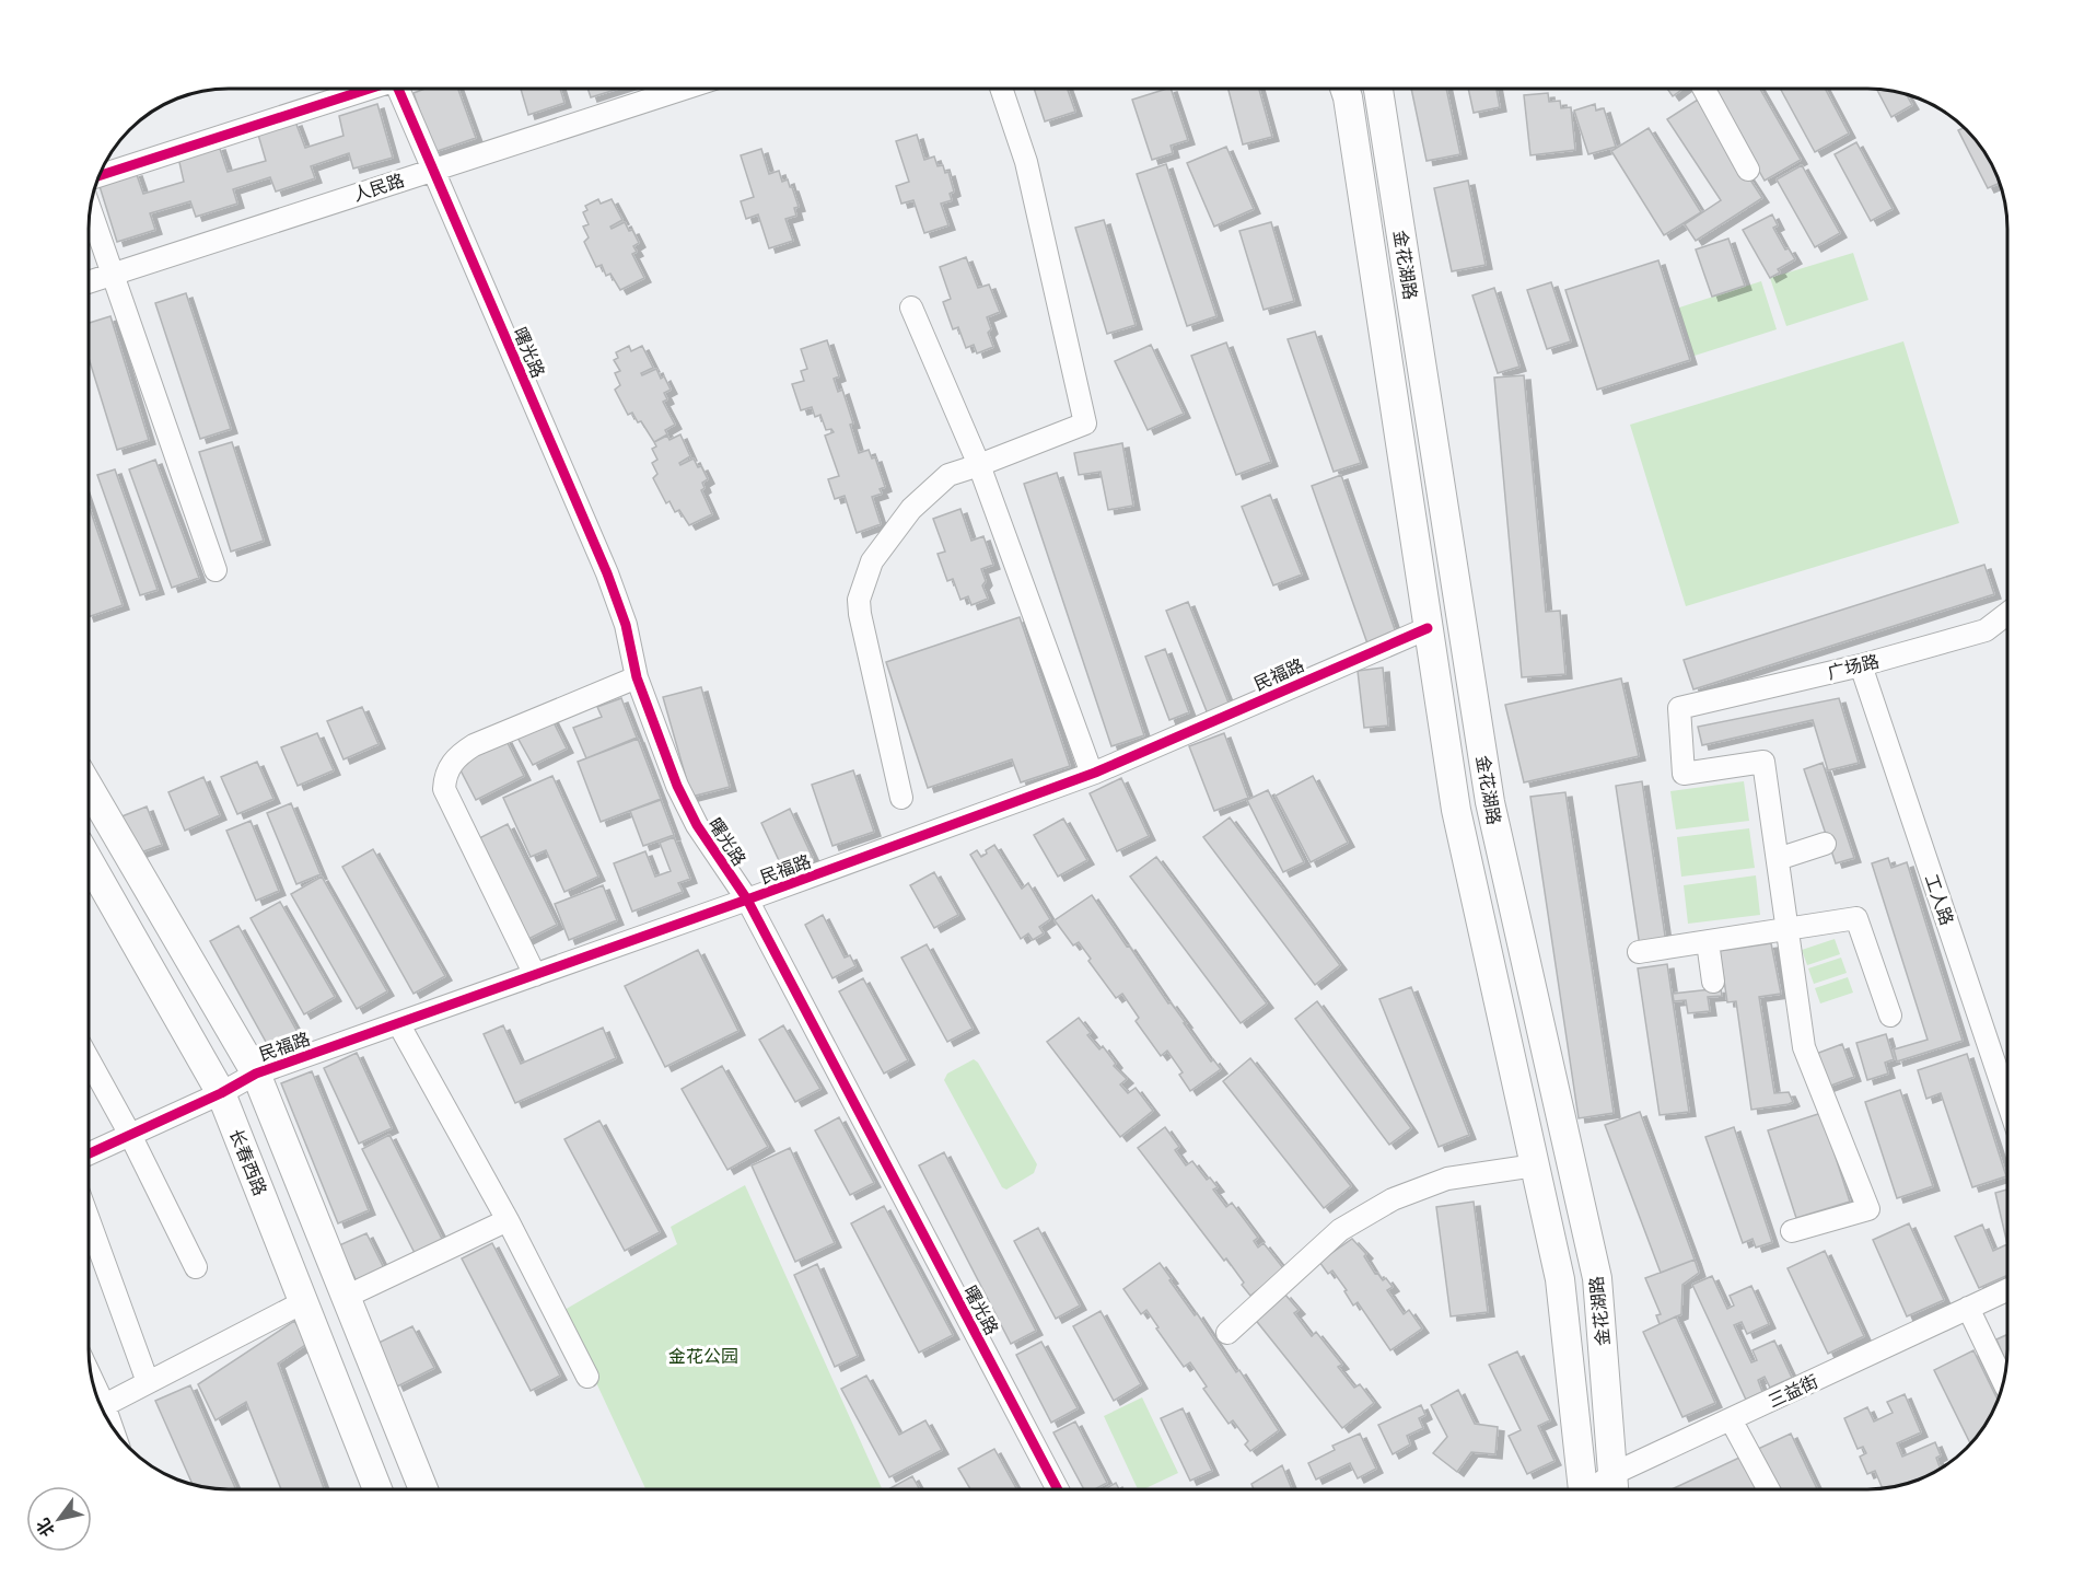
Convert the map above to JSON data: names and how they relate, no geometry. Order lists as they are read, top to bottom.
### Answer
{
  "streets": {
    "main road": ["金花湖路", "长春西路"],
    "street": [
      "人民路",
      "曙光路",
      "广场路",
      "民福路",
      "工人路",
      "三益街"
    ]
  },
  "crossings": [
    ["人民路", "曙光路"],
    ["金花湖路", "三益街"],
    ["曙光路", "民福路"],
    ["广场路", "工人路"],
    ["民福路", "长春西路"]
  ],
  "parks": ["金花公园"],
  "north": "bottom left"
}
